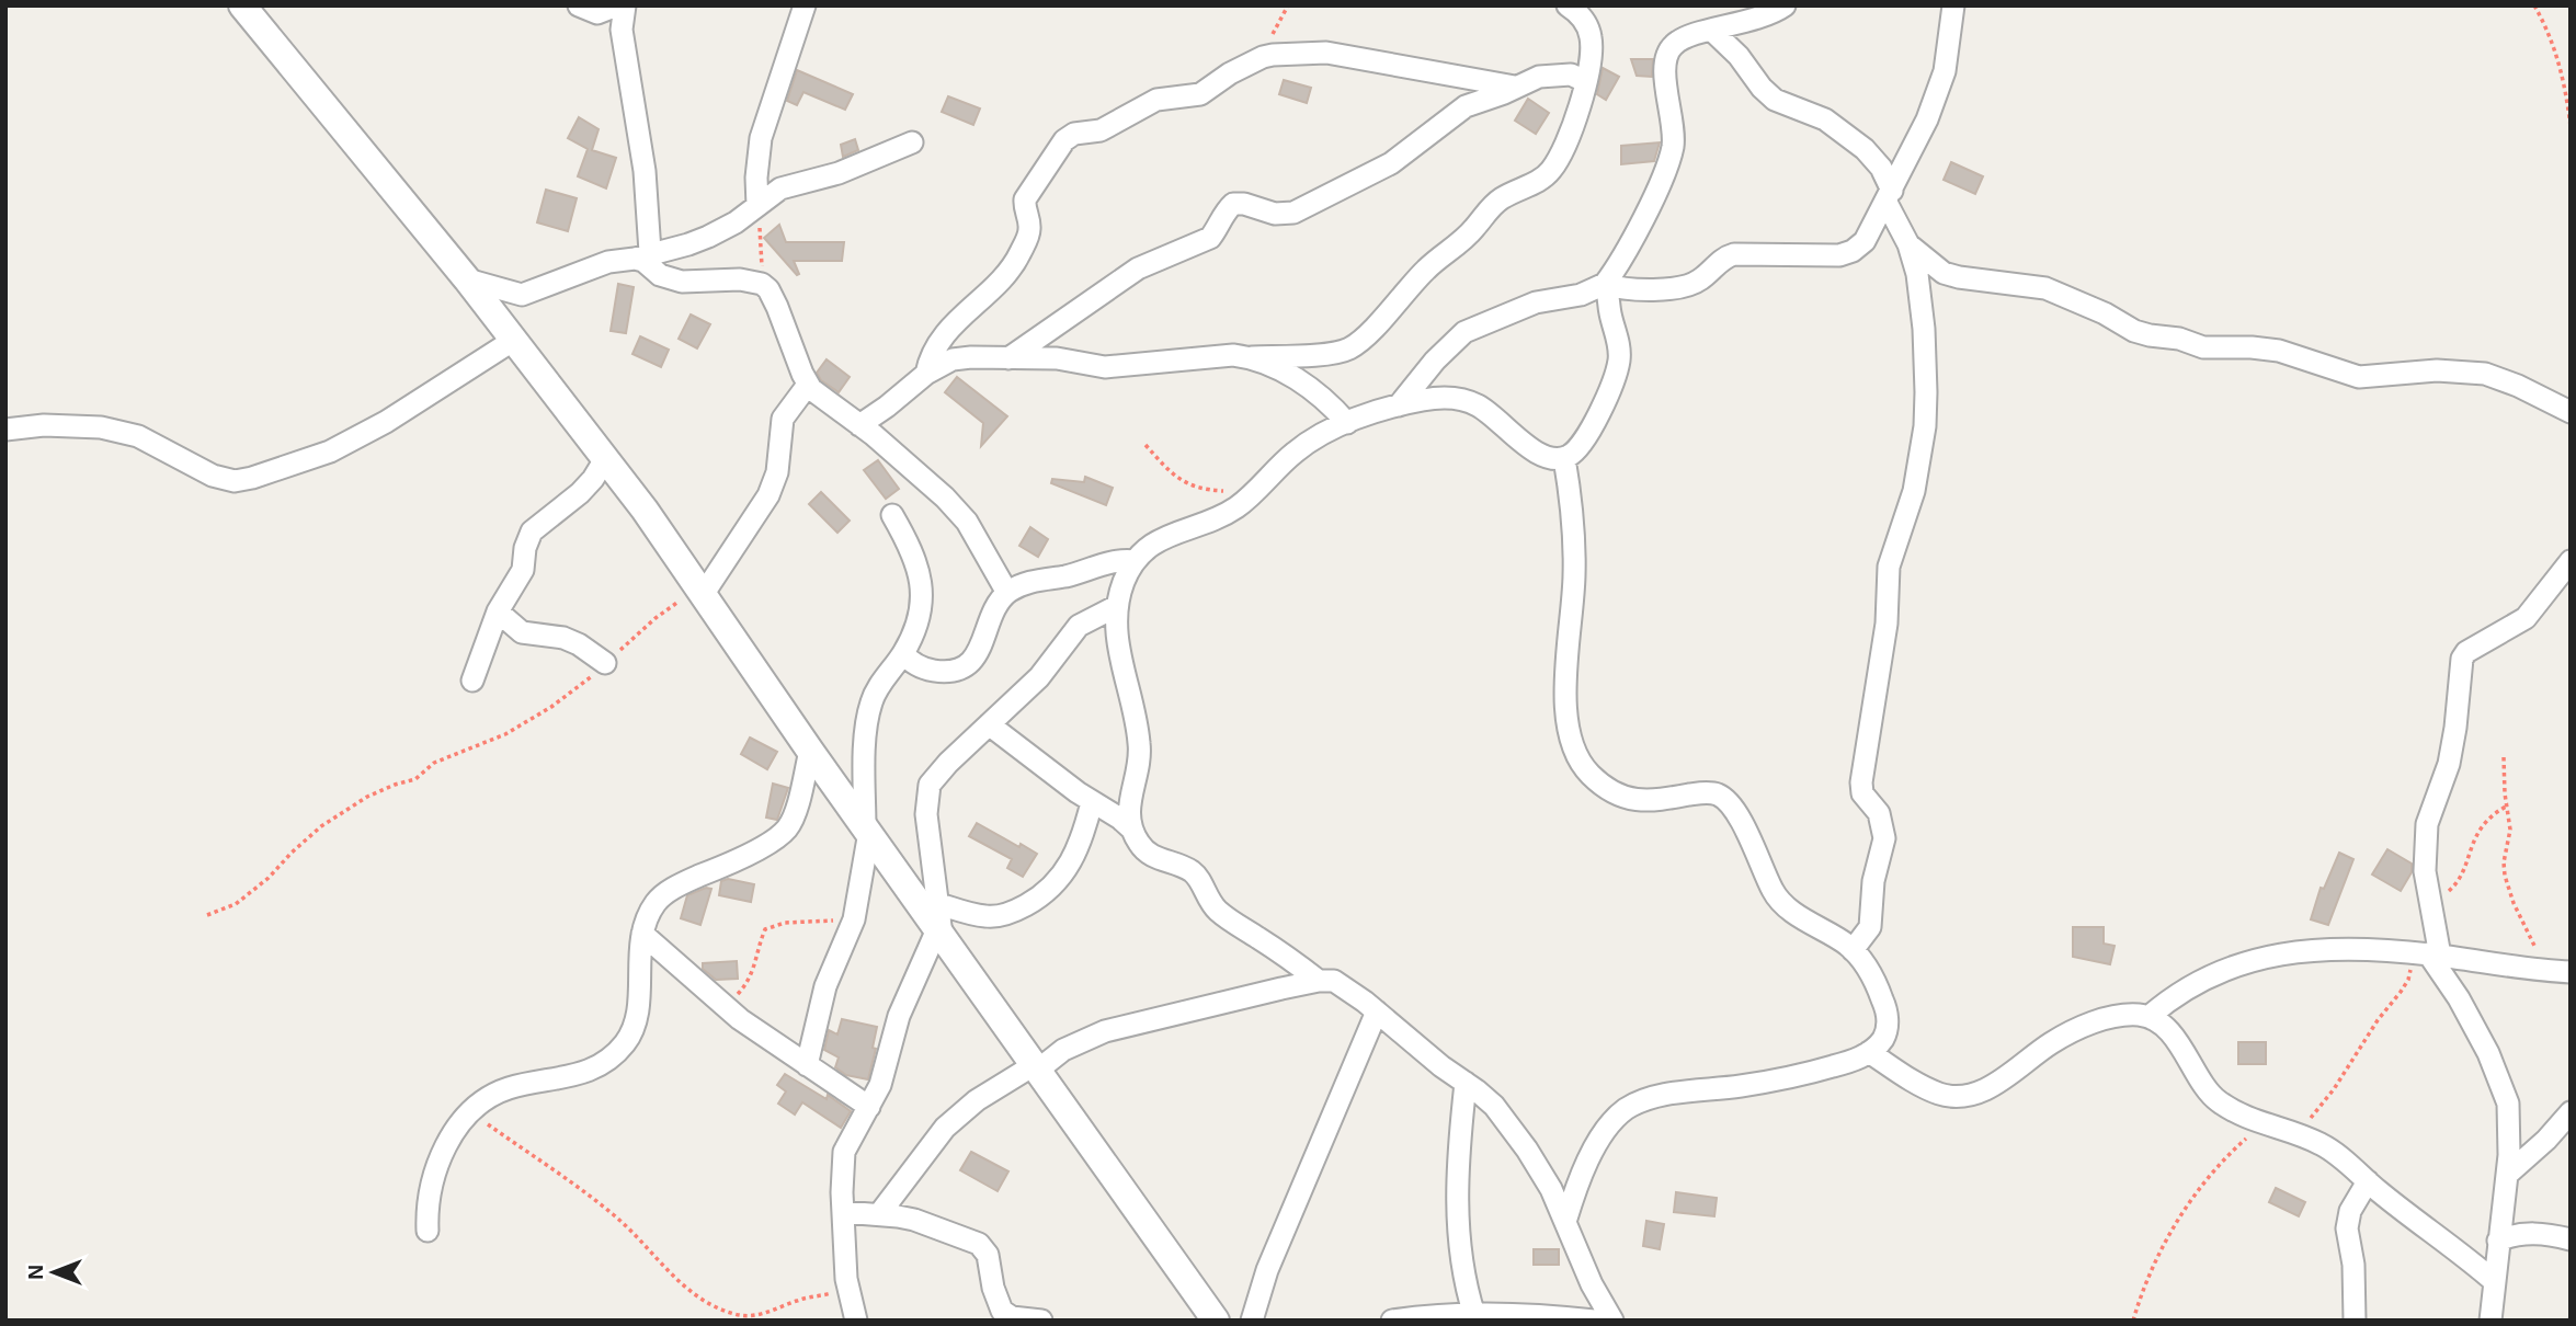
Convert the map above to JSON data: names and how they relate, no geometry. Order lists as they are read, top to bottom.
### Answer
{
  "north": "left"
}
